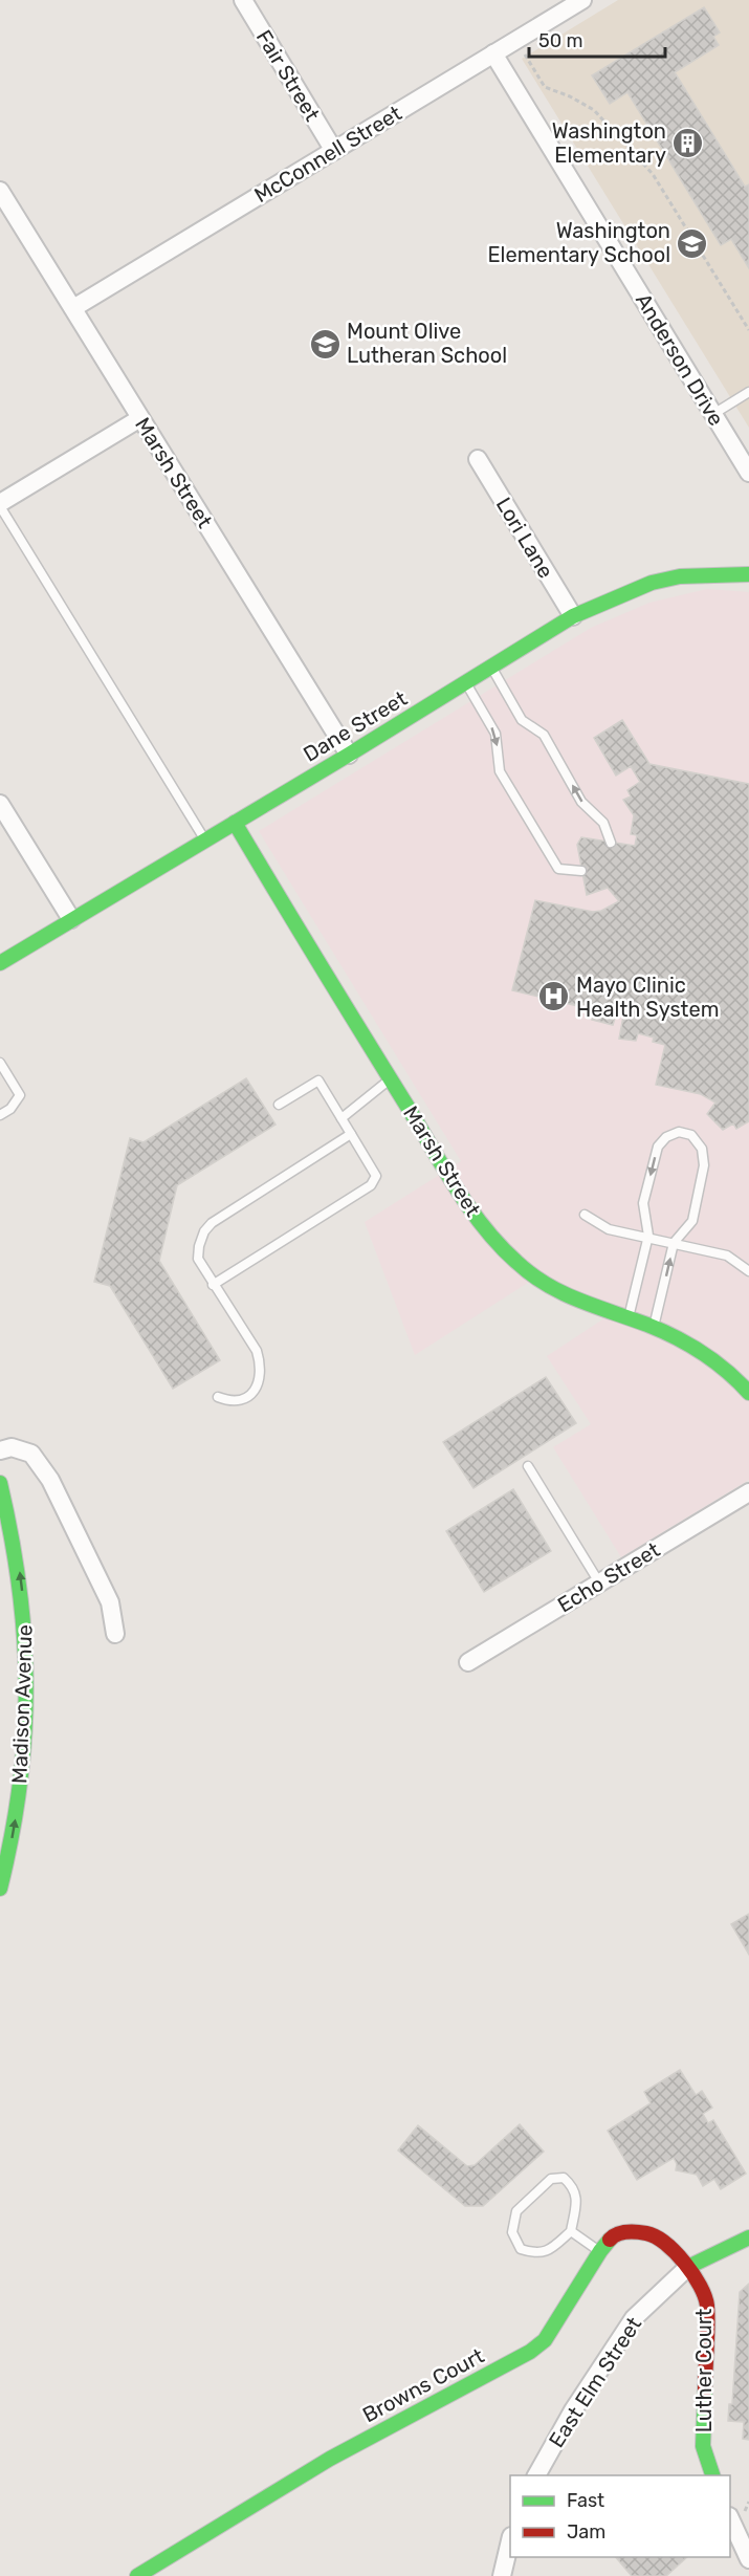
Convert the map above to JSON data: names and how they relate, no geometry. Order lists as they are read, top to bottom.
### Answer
{
  "streets": {
    "street": [
      "Fair Street",
      "McConnell Street",
      "Anderson Drive",
      "Marsh Street",
      "Lori Lane",
      "Dane Street",
      "Echo Street",
      "Madison Avenue",
      "Luther Court",
      "East Elm Street",
      "Browns Court"
    ]
  },
  "crossings": [
    ["Fair Street", "McConnell Street"],
    ["McConnell Street", "Anderson Drive"],
    ["McConnell Street", "Marsh Street"],
    ["Marsh Street", "Dane Street"],
    ["Lori Lane", "Dane Street"],
    ["Luther Court", "East Elm Street"],
    ["Luther Court", "Browns Court"],
    ["East Elm Street", "Browns Court"]
  ],
  "one_way": ["Madison Avenue"],
  "places": {
    "building": ["Washington Elementary"],
    "school or university": ["Washington Elementary School", "Mount Olive Lutheran School"],
    "hospital": ["Mayo Clinic Health System"]
  },
  "legend": ["Fast", "Jam"],
  "scale_bar": "50 m"
}
